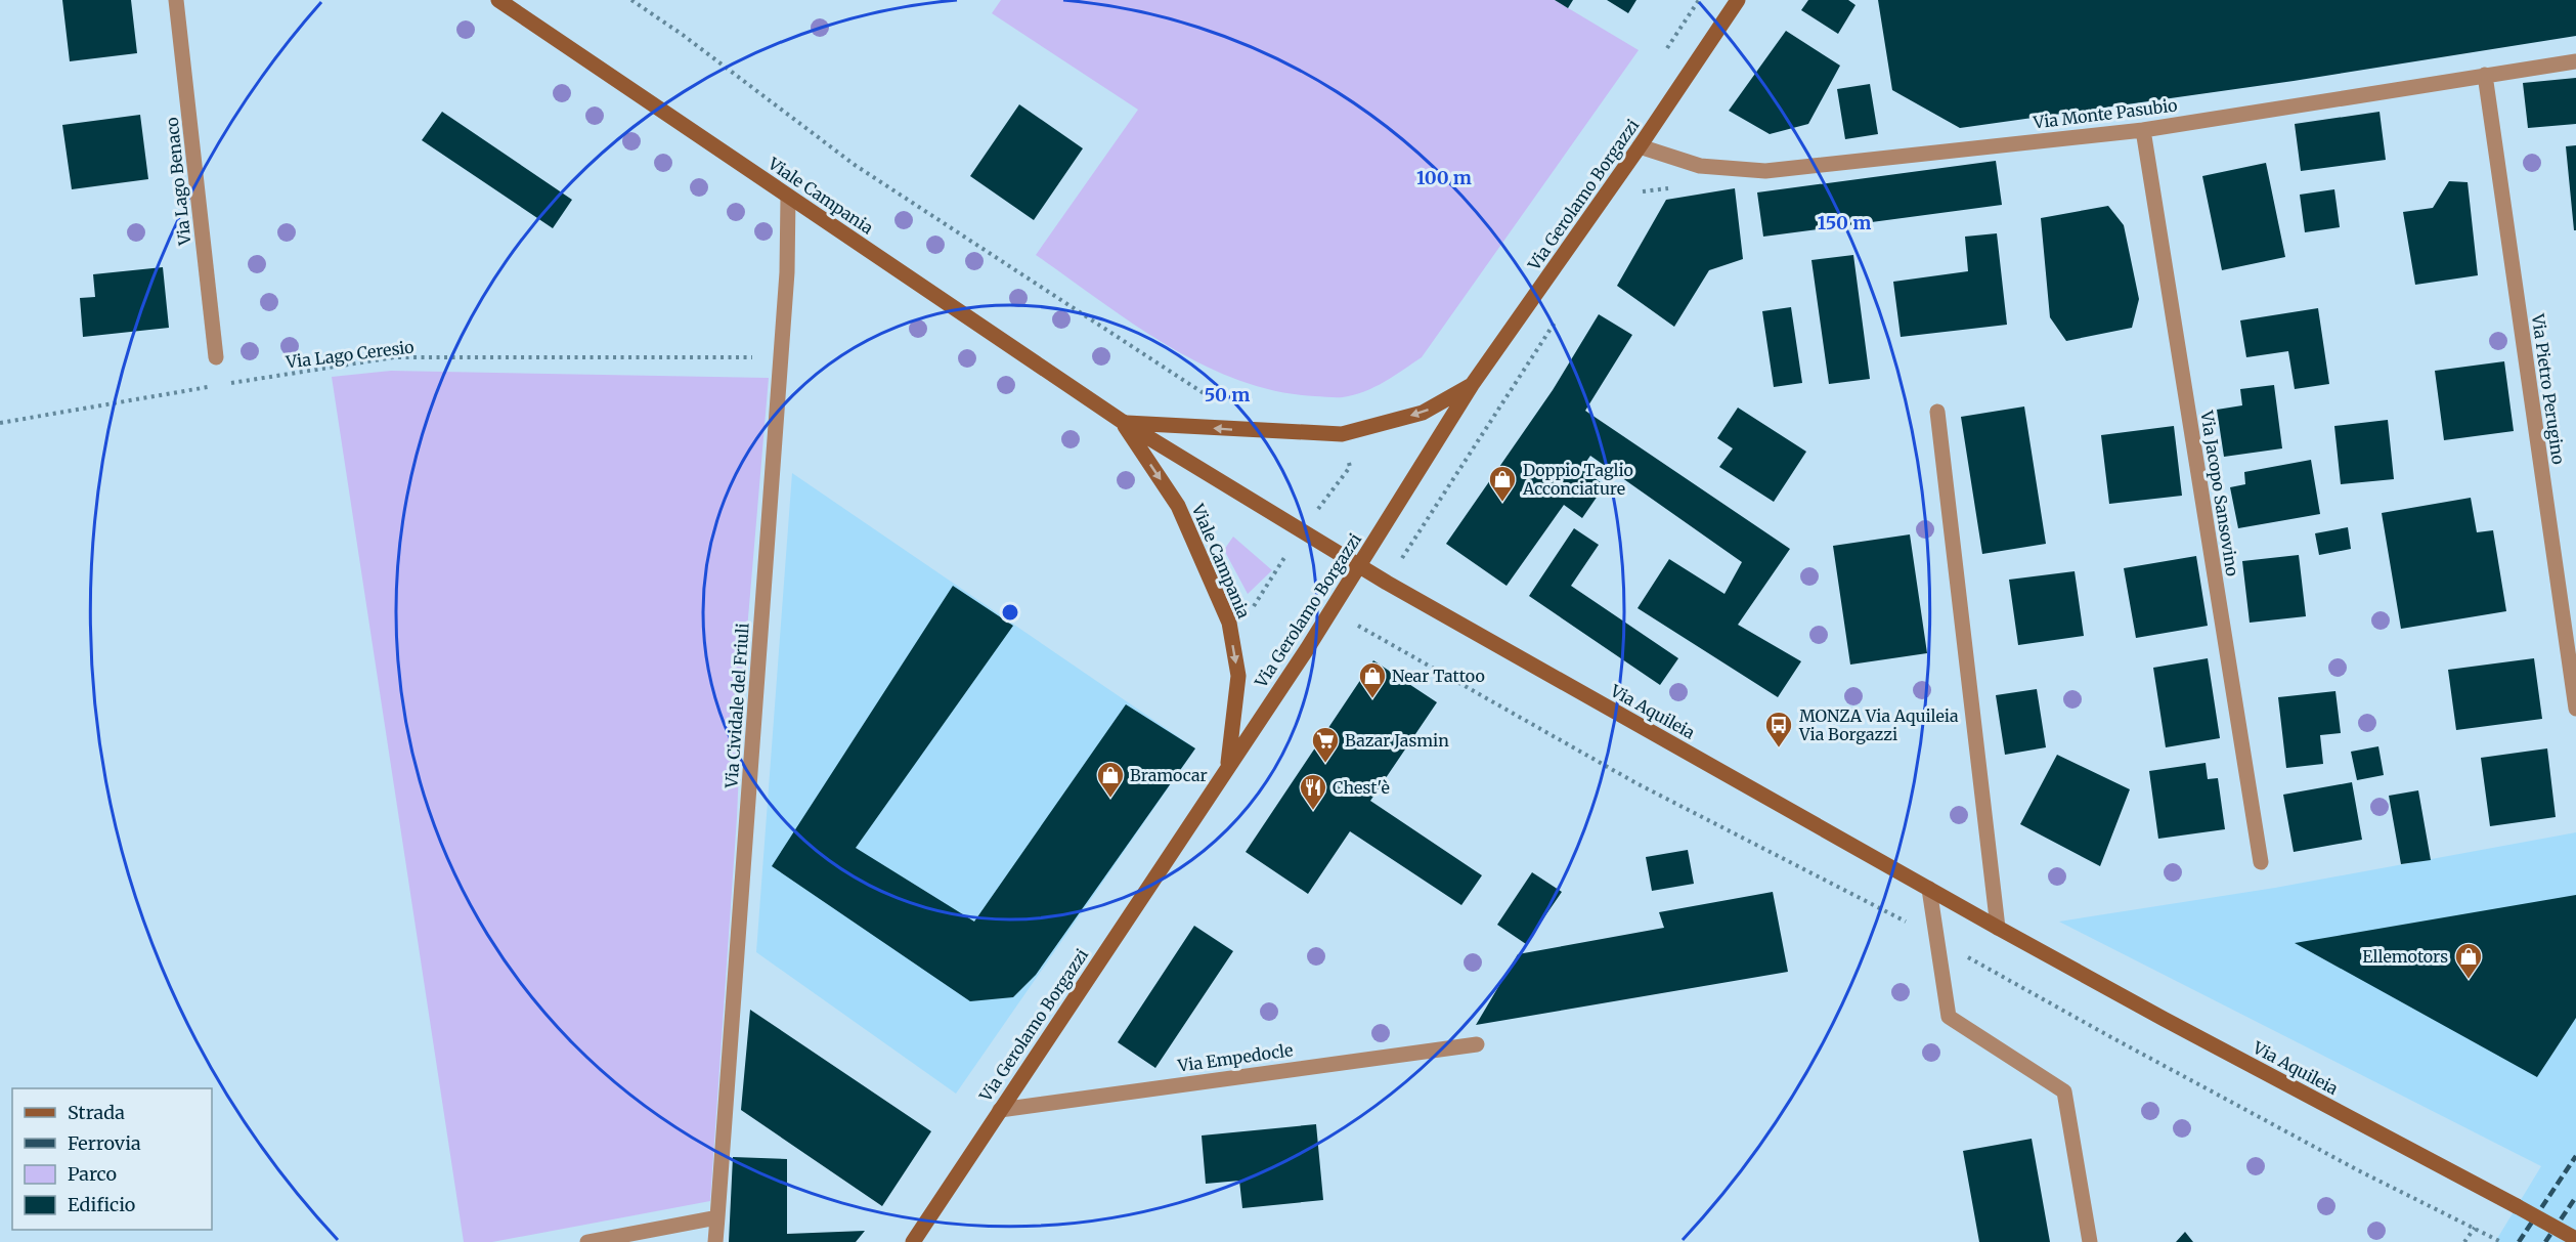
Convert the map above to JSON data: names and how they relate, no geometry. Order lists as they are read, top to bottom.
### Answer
{
  "streets": {
    "street": [
      "Via Monte Pasubio",
      "Via Lago Benaco",
      "Via Gerolamo Borgazzi",
      "Viale Campania",
      "Via Pietro Perugino",
      "Via Jacopo Sansovino",
      "Via Cividale del Friuli",
      "Via Aquileia",
      "Via Empedocle"
    ],
    "path": ["Via Lago Ceresio"]
  },
  "crossings": [
    ["Via Monte Pasubio", "Via Gerolamo Borgazzi"],
    ["Via Monte Pasubio", "Via Pietro Perugino"],
    ["Via Monte Pasubio", "Via Jacopo Sansovino"],
    ["Via Gerolamo Borgazzi", "Viale Campania"],
    ["Via Gerolamo Borgazzi", "Via Aquileia"],
    ["Via Gerolamo Borgazzi", "Via Empedocle"],
    ["Viale Campania", "Via Cividale del Friuli"],
    ["Viale Campania", "Via Aquileia"],
    ["Via Lago Ceresio", "Via Cividale del Friuli"]
  ],
  "places": {
    "shop": [
      "Doppio Taglio Acconciature",
      "Near Tattoo",
      "Bramocar",
      "Ellemotors"
    ],
    "bus stop": ["MONZA Via Aquileia Via Borgazzi"],
    "supermarket": ["Bazar Jasmin"],
    "restaurant": ["Chest'è"]
  },
  "legend": [
    "Strada",
    "Ferrovia",
    "Parco",
    "Edificio"
  ],
  "rings": ["100 m", "150 m", "50 m"]
}
